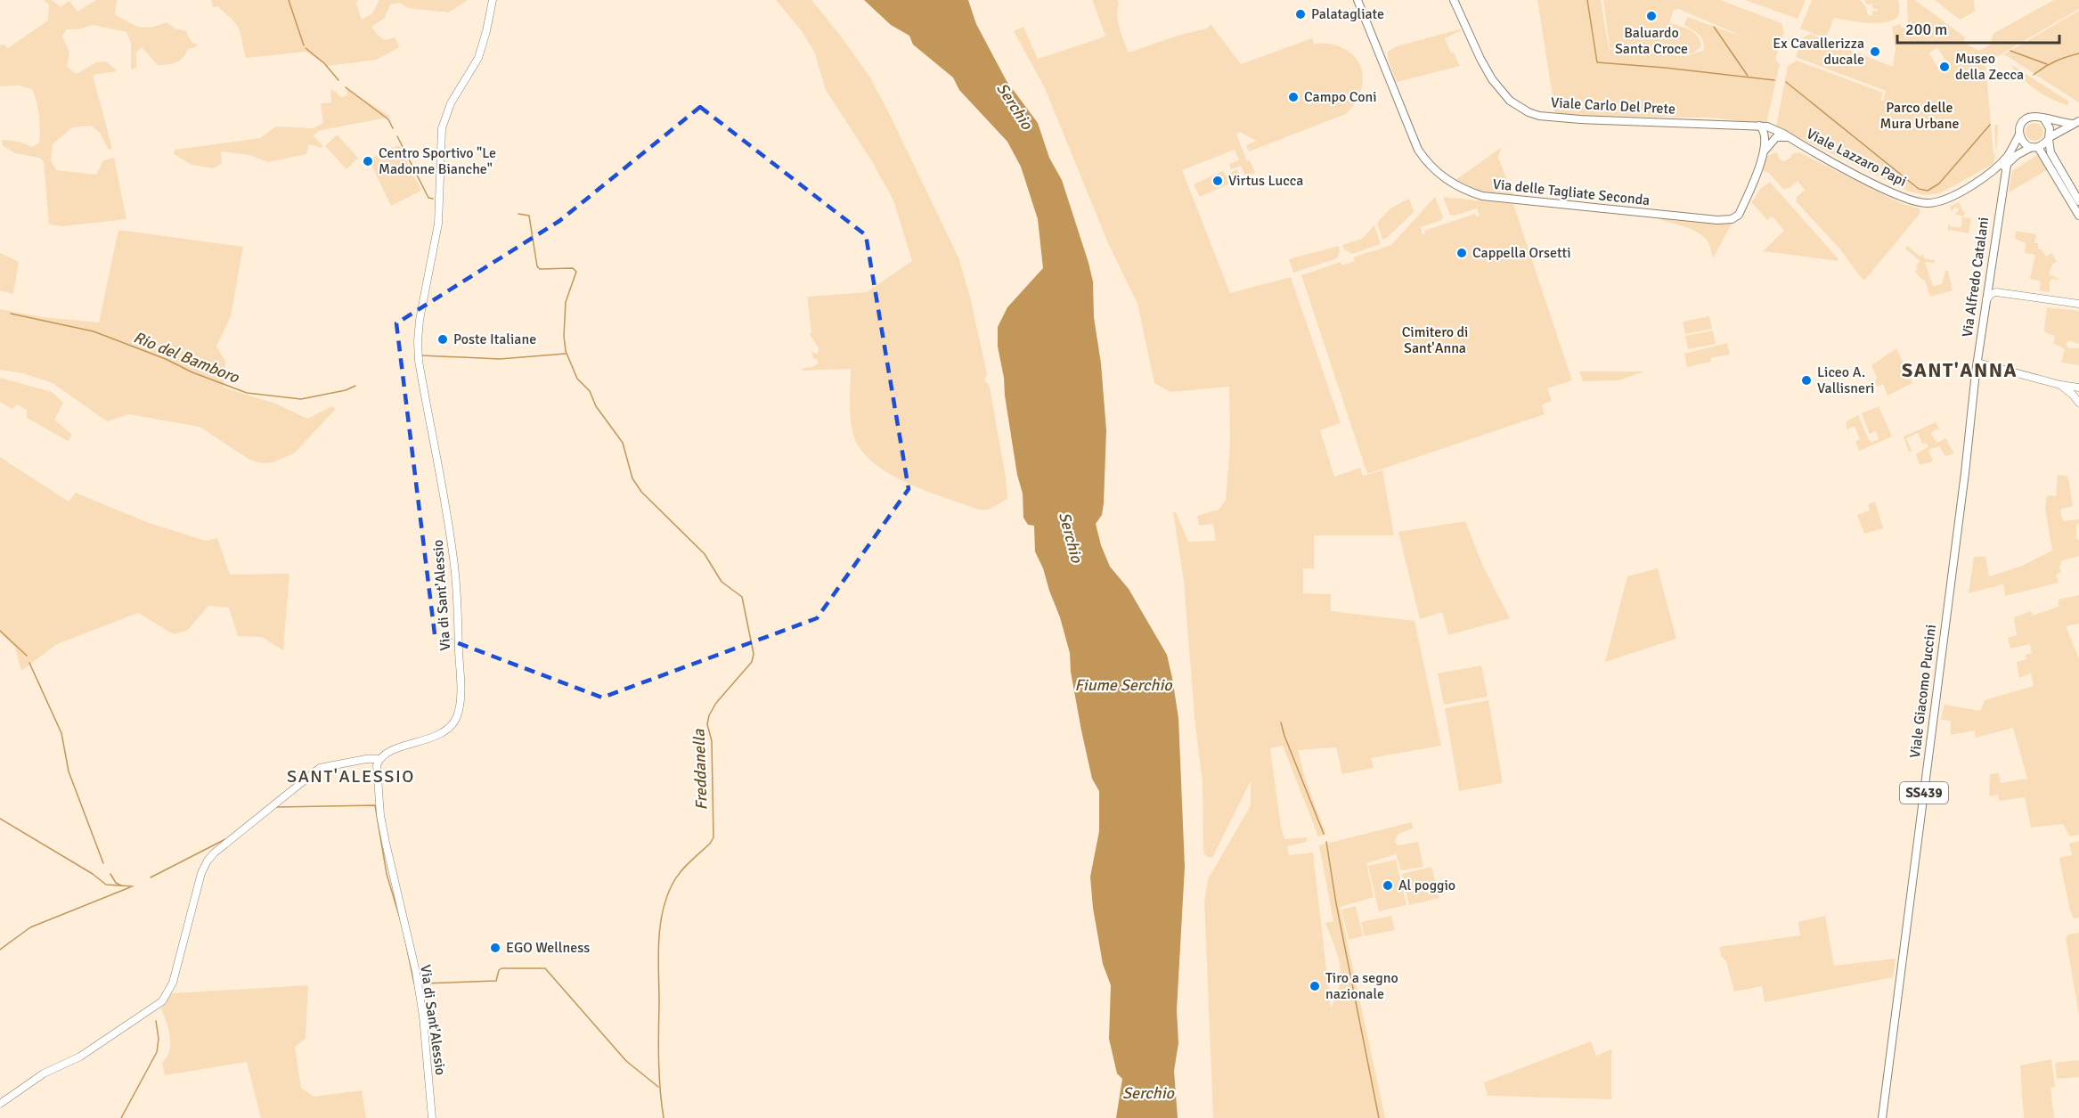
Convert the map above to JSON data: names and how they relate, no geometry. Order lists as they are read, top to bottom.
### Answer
{
  "streets": {
    "main road": [
      "Viale Carlo Del Prete",
      "Viale Lazzaro Papi",
      "Via delle Tagliate Seconda",
      "Via Alfredo Catalani",
      "Viale Giacomo Puccini",
      "SS439"
    ],
    "street": ["Via di Sant'Alessio"]
  },
  "crossings": [
    ["Viale Carlo Del Prete", "Viale Lazzaro Papi"],
    ["Viale Lazzaro Papi", "Via Alfredo Catalani"],
    ["Via Alfredo Catalani", "Viale Giacomo Puccini"]
  ],
  "districts": ["SANT'ANNA", "SANT'ALESSIO"],
  "water": [
    "Serchio",
    "Rio del Bamboro",
    "Fiume Serchio",
    "Freddanella"
  ],
  "parks": ["Parco delle Mura Urbane", "Cimitero di Sant'Anna"],
  "places": [
    "Palatagliate",
    "Baluardo Santa Croce",
    "Ex Cavallerizza ducale",
    "Museo della Zecca",
    "Campo Coni",
    "Centro Sportivo \"Le Madonne Bianche\"",
    "Virtus Lucca",
    "Cappella Orsetti",
    "Poste Italiane",
    "Liceo A. Vallisneri",
    "Al poggio",
    "EGO Wellness",
    "Tiro a segno nazionale"
  ],
  "scale_bar": "200 m"
}
